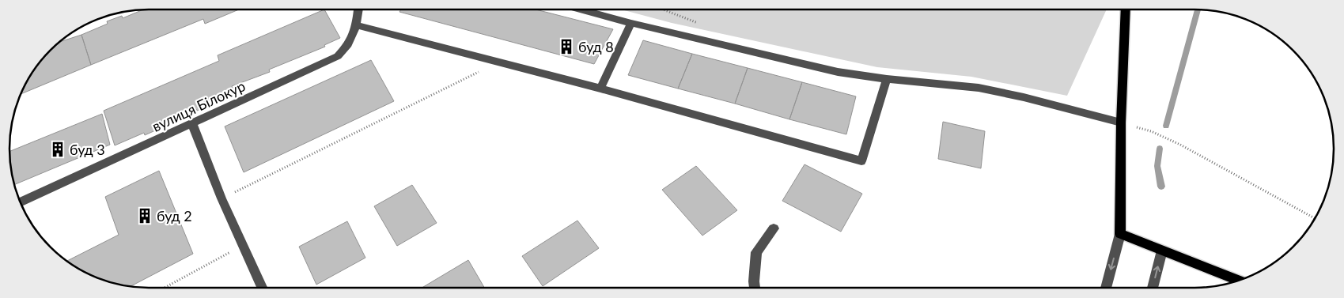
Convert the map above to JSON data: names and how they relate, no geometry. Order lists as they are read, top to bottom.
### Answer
{
  "streets": {
    "street": ["вулиця Білокур"]
  },
  "places": {
    "building": ["буд 8", "буд 3", "буд 2"]
  }
}
